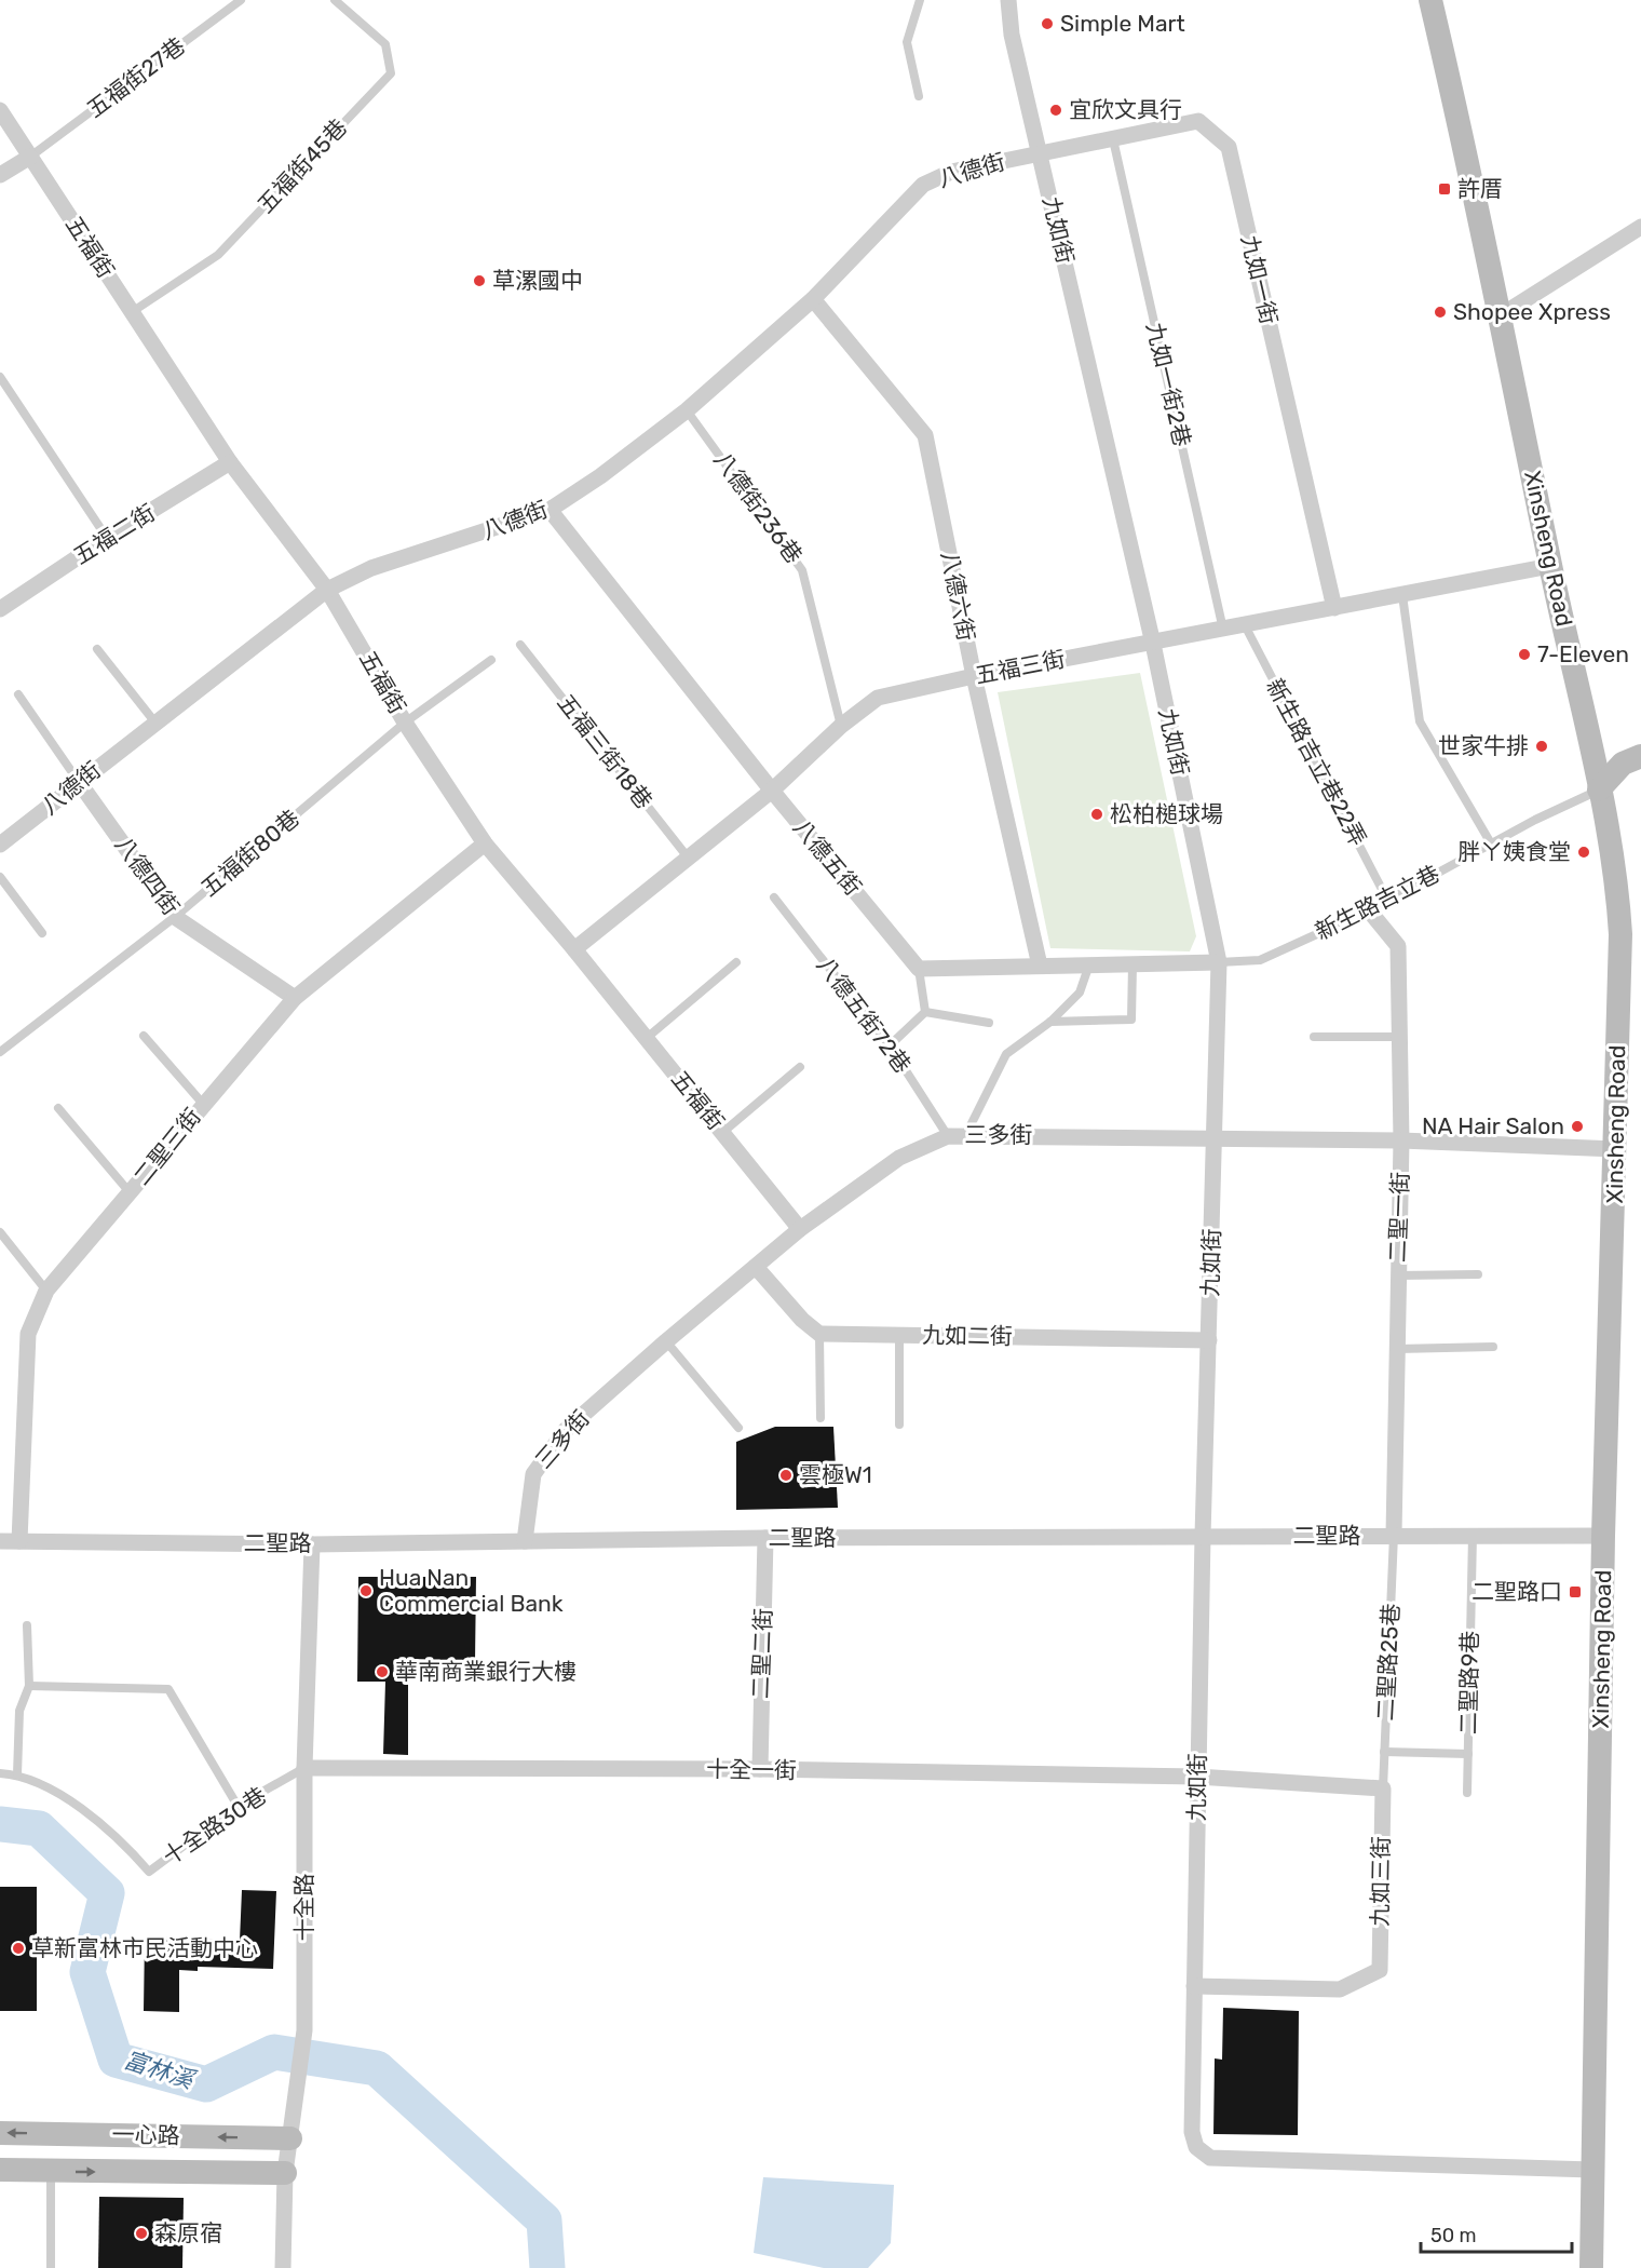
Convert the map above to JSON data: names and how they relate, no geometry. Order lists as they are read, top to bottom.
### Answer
{
  "streets": {
    "street": [
      "八德街",
      "九如街",
      "五福街",
      "九如一街",
      "五福二街",
      "Xinsheng Road",
      "八德六街",
      "五福三街",
      "八德五街",
      "八德四街",
      "三多街",
      "二聖三街",
      "二聖一街",
      "九如二街",
      "二聖路",
      "二聖二街",
      "十全一街",
      "九如三街",
      "十全路",
      "一心路"
    ],
    "lane": [
      "五福街27巷",
      "五福街45巷",
      "九如一街2巷",
      "八德街236巷",
      "五福三街18巷",
      "新生路吉立巷22弄",
      "五福街80巷",
      "新生路吉立巷",
      "八德五街72巷",
      "二聖路25巷",
      "二聖路9巷",
      "十全路30巷"
    ]
  },
  "crossings": [
    ["五福街27巷", "五福街"],
    ["五福街45巷", "五福街"],
    ["八德街", "九如街"],
    ["八德街", "五福街"],
    ["八德街", "九如一街"],
    ["八德街", "八德街236巷"],
    ["八德街", "八德六街"],
    ["八德街", "八德五街"],
    ["八德街", "八德四街"],
    ["九如街", "九如一街"],
    ["九如街", "Xinsheng Road"],
    ["九如街", "五福三街"],
    ["九如街", "新生路吉立巷"],
    ["九如街", "三多街"],
    ["九如街", "九如二街"],
    ["九如街", "二聖路"],
    ["九如街", "十全一街"],
    ["九如街", "九如三街"],
    ["五福街", "五福二街"],
    ["五福街", "五福三街"],
    ["五福街", "五福街80巷"],
    ["五福街", "三多街"],
    ["五福街", "二聖三街"],
    ["九如一街", "九如一街2巷"],
    ["九如一街", "五福三街"],
    ["九如一街2巷", "五福三街"],
    ["八德街236巷", "五福三街"],
    ["Xinsheng Road", "五福三街"],
    ["Xinsheng Road", "新生路吉立巷"],
    ["Xinsheng Road", "三多街"],
    ["Xinsheng Road", "二聖路"],
    ["八德六街", "五福三街"],
    ["五福三街", "五福三街18巷"],
    ["五福三街", "新生路吉立巷22弄"],
    ["五福三街", "八德五街"],
    ["新生路吉立巷22弄", "新生路吉立巷"],
    ["五福街80巷", "八德四街"],
    ["八德四街", "二聖三街"],
    ["新生路吉立巷", "二聖一街"],
    ["八德五街72巷", "三多街"],
    ["三多街", "二聖一街"],
    ["三多街", "二聖路"],
    ["二聖三街", "二聖路"],
    ["二聖一街", "二聖路"],
    ["二聖一街", "二聖路25巷"],
    ["二聖路", "二聖二街"],
    ["二聖路", "二聖路25巷"],
    ["二聖路", "二聖路9巷"],
    ["二聖路", "十全路"],
    ["二聖二街", "十全一街"],
    ["二聖路25巷", "九如三街"],
    ["十全一街", "十全路30巷"],
    ["十全一街", "十全路"],
    ["十全路30巷", "十全路"],
    ["十全路", "一心路"]
  ],
  "water": ["富林溪"],
  "places": {
    "other": [
      "Simple Mart",
      "宜欣文具行",
      "草漯國中",
      "Shopee Xpress",
      "7-Eleven",
      "世家牛排",
      "松柏槌球場",
      "胖ㄚ姨食堂",
      "NA Hair Salon",
      "雲極W1",
      "Hua Nan Commercial Bank",
      "華南商業銀行大樓",
      "草新富林市民活動中心",
      "森原宿"
    ],
    "transit": ["許厝", "二聖路口"]
  },
  "scale_bar": "50 m"
}
